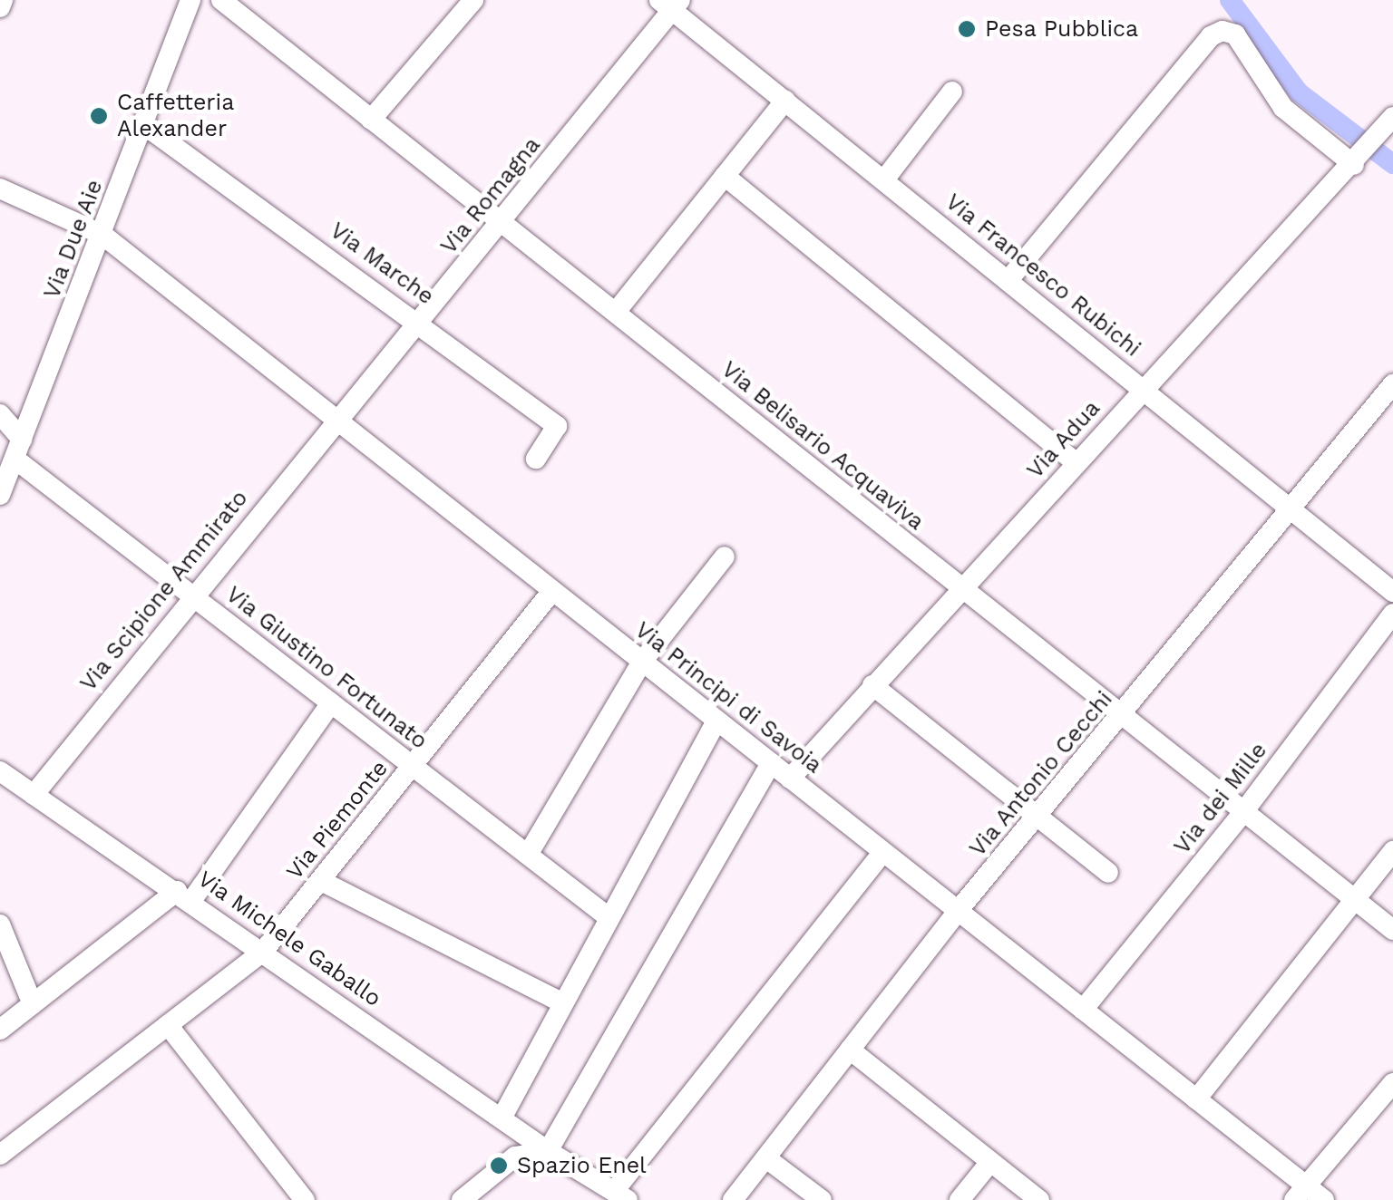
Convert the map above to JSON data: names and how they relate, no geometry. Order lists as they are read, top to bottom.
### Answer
{
  "streets": {
    "street": [
      "Via Romagna",
      "Via Due Aie",
      "Via Marche",
      "Via Francesco Rubichi",
      "Via Adua",
      "Via Belisario Acquaviva",
      "Via Scipione Ammirato",
      "Via Giustino Fortunato",
      "Via Principi di Savoia",
      "Via Antonio Cecchi",
      "Via dei Mille",
      "Via Piemonte",
      "Via Michele Gaballo"
    ]
  },
  "crossings": [
    ["Via Romagna", "Via Marche"],
    ["Via Romagna", "Via Francesco Rubichi"],
    ["Via Romagna", "Via Belisario Acquaviva"],
    ["Via Romagna", "Via Scipione Ammirato"],
    ["Via Romagna", "Via Principi di Savoia"],
    ["Via Due Aie", "Via Marche"],
    ["Via Due Aie", "Via Giustino Fortunato"],
    ["Via Due Aie", "Via Principi di Savoia"],
    ["Via Francesco Rubichi", "Via Adua"],
    ["Via Francesco Rubichi", "Via Antonio Cecchi"],
    ["Via Adua", "Via Belisario Acquaviva"],
    ["Via Adua", "Via Principi di Savoia"],
    ["Via Belisario Acquaviva", "Via Antonio Cecchi"],
    ["Via Belisario Acquaviva", "Via dei Mille"],
    ["Via Scipione Ammirato", "Via Giustino Fortunato"],
    ["Via Scipione Ammirato", "Via Principi di Savoia"],
    ["Via Scipione Ammirato", "Via Michele Gaballo"],
    ["Via Giustino Fortunato", "Via Piemonte"],
    ["Via Principi di Savoia", "Via Antonio Cecchi"],
    ["Via Principi di Savoia", "Via dei Mille"],
    ["Via Principi di Savoia", "Via Piemonte"],
    ["Via Piemonte", "Via Michele Gaballo"]
  ],
  "places": ["Pesa Pubblica", "Caffetteria Alexander", "Spazio Enel"]
}
